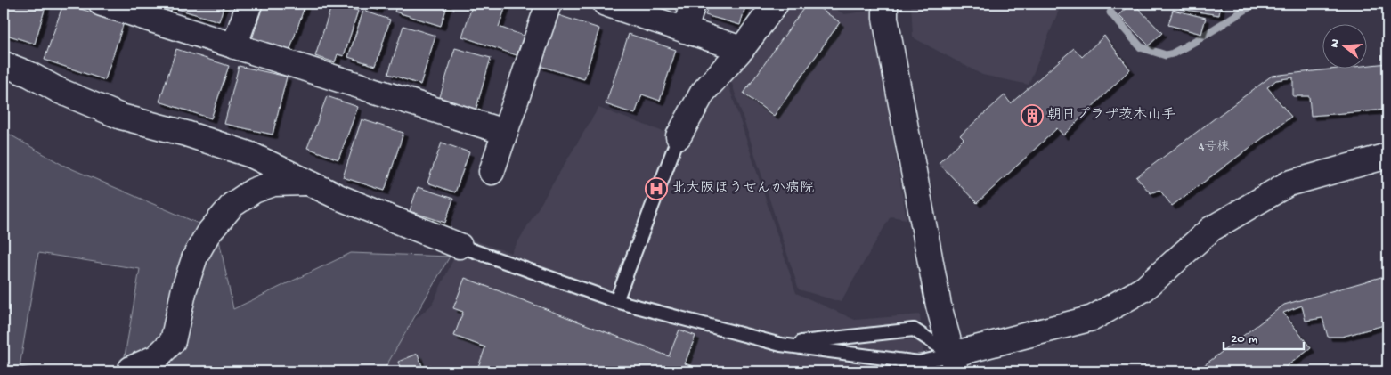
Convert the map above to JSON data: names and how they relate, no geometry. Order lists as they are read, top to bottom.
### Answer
{
  "places": {
    "building": ["朝日プラザ茨木山手"],
    "hospital": ["北大阪ほうせんか病院"]
  },
  "house_numbers": ["4号棟"],
  "scale_bar": "20 m",
  "north": "left"
}
